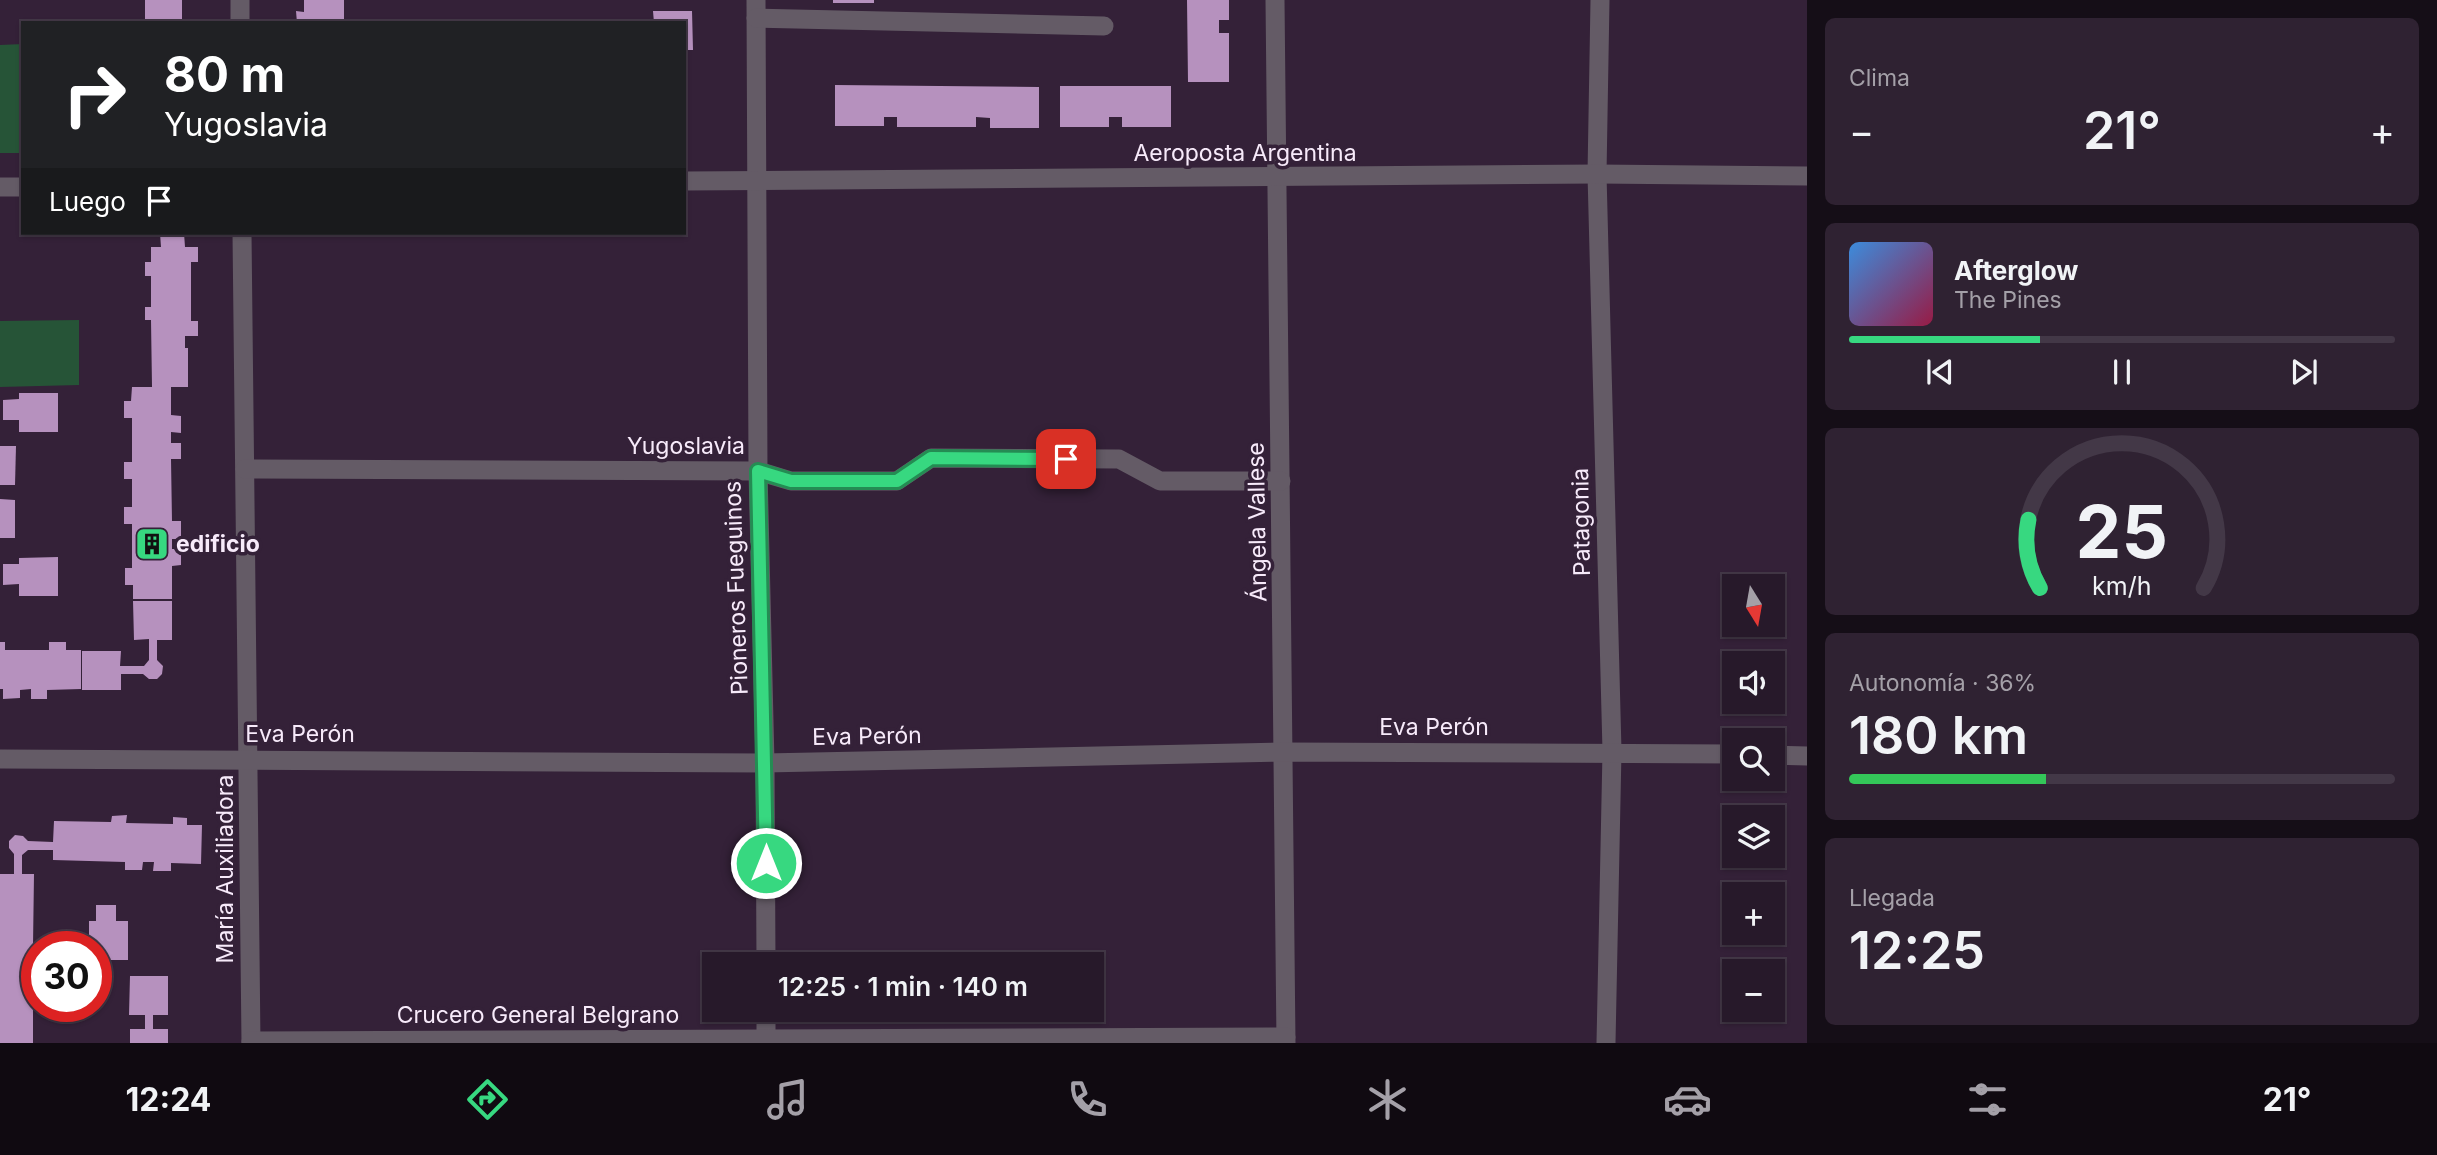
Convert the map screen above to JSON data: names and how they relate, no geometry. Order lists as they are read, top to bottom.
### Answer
{
  "streets": {
    "street": [
      "Aeroposta Argentina",
      "Yugoslavia",
      "Ángela Vallese",
      "Patagonia",
      "Pioneros Fueguinos",
      "Eva Perón",
      "María Auxiliadora",
      "Crucero General Belgrano"
    ]
  },
  "crossings": [
    ["Aeroposta Argentina", "Ángela Vallese"],
    ["Aeroposta Argentina", "Patagonia"],
    ["Aeroposta Argentina", "Pioneros Fueguinos"],
    ["Yugoslavia", "Ángela Vallese"],
    ["Yugoslavia", "Pioneros Fueguinos"],
    ["Yugoslavia", "María Auxiliadora"],
    ["Ángela Vallese", "Eva Perón"],
    ["Ángela Vallese", "Crucero General Belgrano"],
    ["Patagonia", "Eva Perón"],
    ["Pioneros Fueguinos", "Eva Perón"],
    ["Eva Perón", "María Auxiliadora"],
    ["María Auxiliadora", "Crucero General Belgrano"]
  ],
  "places": {
    "building": ["edificio"]
  },
  "north": "bottom",
  "page": {
    "tile": [
      "Clima",
      ["Autonomía · 36%", "180 km"],
      ["Llegada", "12:25"]
    ],
    "turn": ["80 m", "Yugoslavia"],
    "heat": ["−", "21°", "+"],
    "then": "Luego",
    "song": ["Afterglow", "The Pines"],
    "map_buttons": ["+", "−"],
    "limit": "30",
    "trip": "12:25 · 1 min · 140 m",
    "tabs": ["12:24", "21°"],
    "gauge": ["25", "km/h"]
  }
}
